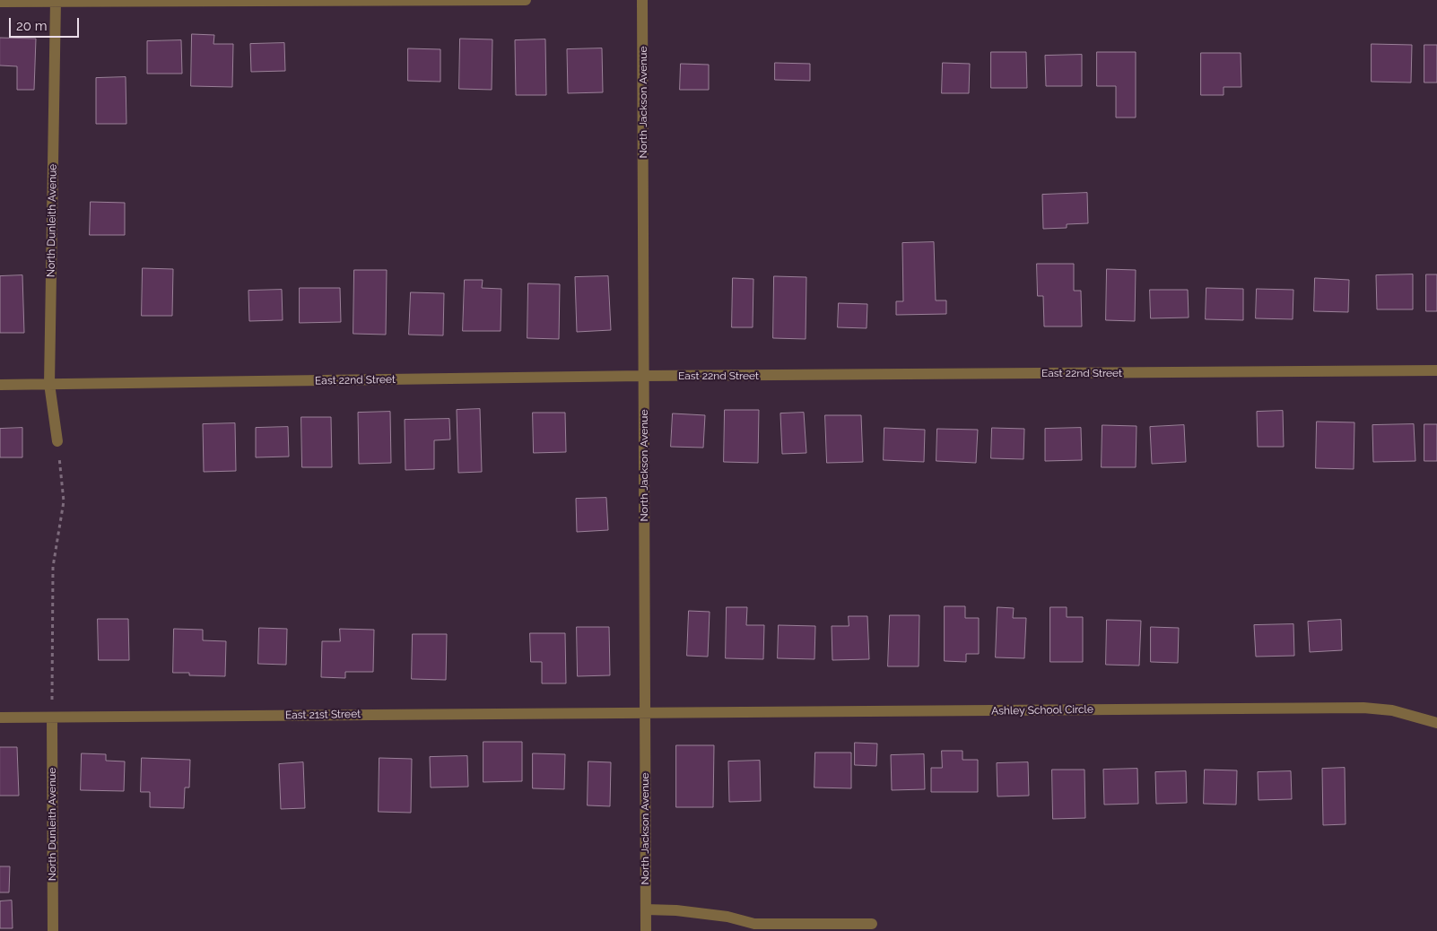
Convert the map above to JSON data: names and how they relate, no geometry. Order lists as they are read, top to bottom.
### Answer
{
  "streets": {
    "street": [
      "North Jackson Avenue",
      "North Dunleith Avenue",
      "East 22nd Street",
      "Ashley School Circle",
      "East 21st Street"
    ]
  },
  "crossings": [
    ["North Jackson Avenue", "East 22nd Street"],
    ["North Jackson Avenue", "Ashley School Circle"],
    ["North Jackson Avenue", "East 21st Street"],
    ["North Dunleith Avenue", "East 22nd Street"],
    ["North Dunleith Avenue", "East 21st Street"],
    ["Ashley School Circle", "East 21st Street"]
  ],
  "scale_bar": "20 m"
}
